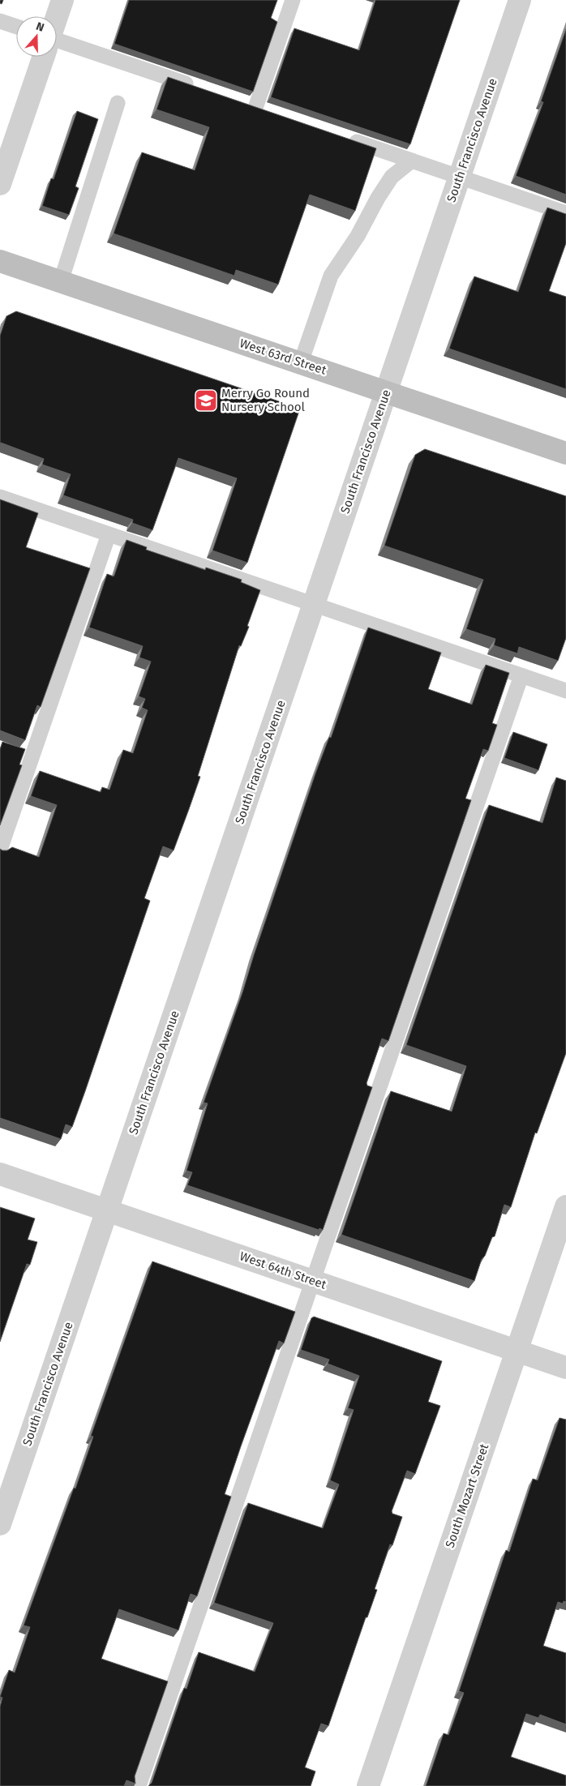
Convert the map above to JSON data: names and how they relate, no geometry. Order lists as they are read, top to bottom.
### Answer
{
  "streets": {
    "main road": ["West 63rd Street"],
    "street": ["South Francisco Avenue", "West 64th Street", "South Mozart Street"]
  },
  "crossings": [
    ["South Francisco Avenue", "West 63rd Street"],
    ["South Francisco Avenue", "West 64th Street"],
    ["West 64th Street", "South Mozart Street"]
  ],
  "places": {
    "school or university": ["Merry Go Round Nursery School"]
  },
  "north": "top"
}
